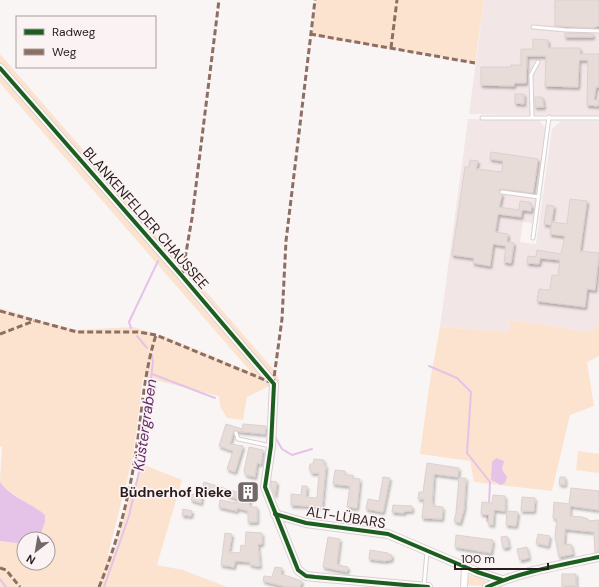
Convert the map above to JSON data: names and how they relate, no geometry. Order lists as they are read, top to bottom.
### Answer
{
  "streets": {
    "street": ["BLANKENFELDER CHAUSSEE", "ALT-LÜBARS"]
  },
  "water": ["Küstergraben"],
  "places": {
    "building": ["Büdnerhof Rieke"]
  },
  "legend": ["Radweg", "Weg"],
  "scale_bar": "100 m",
  "north": "bottom left"
}
